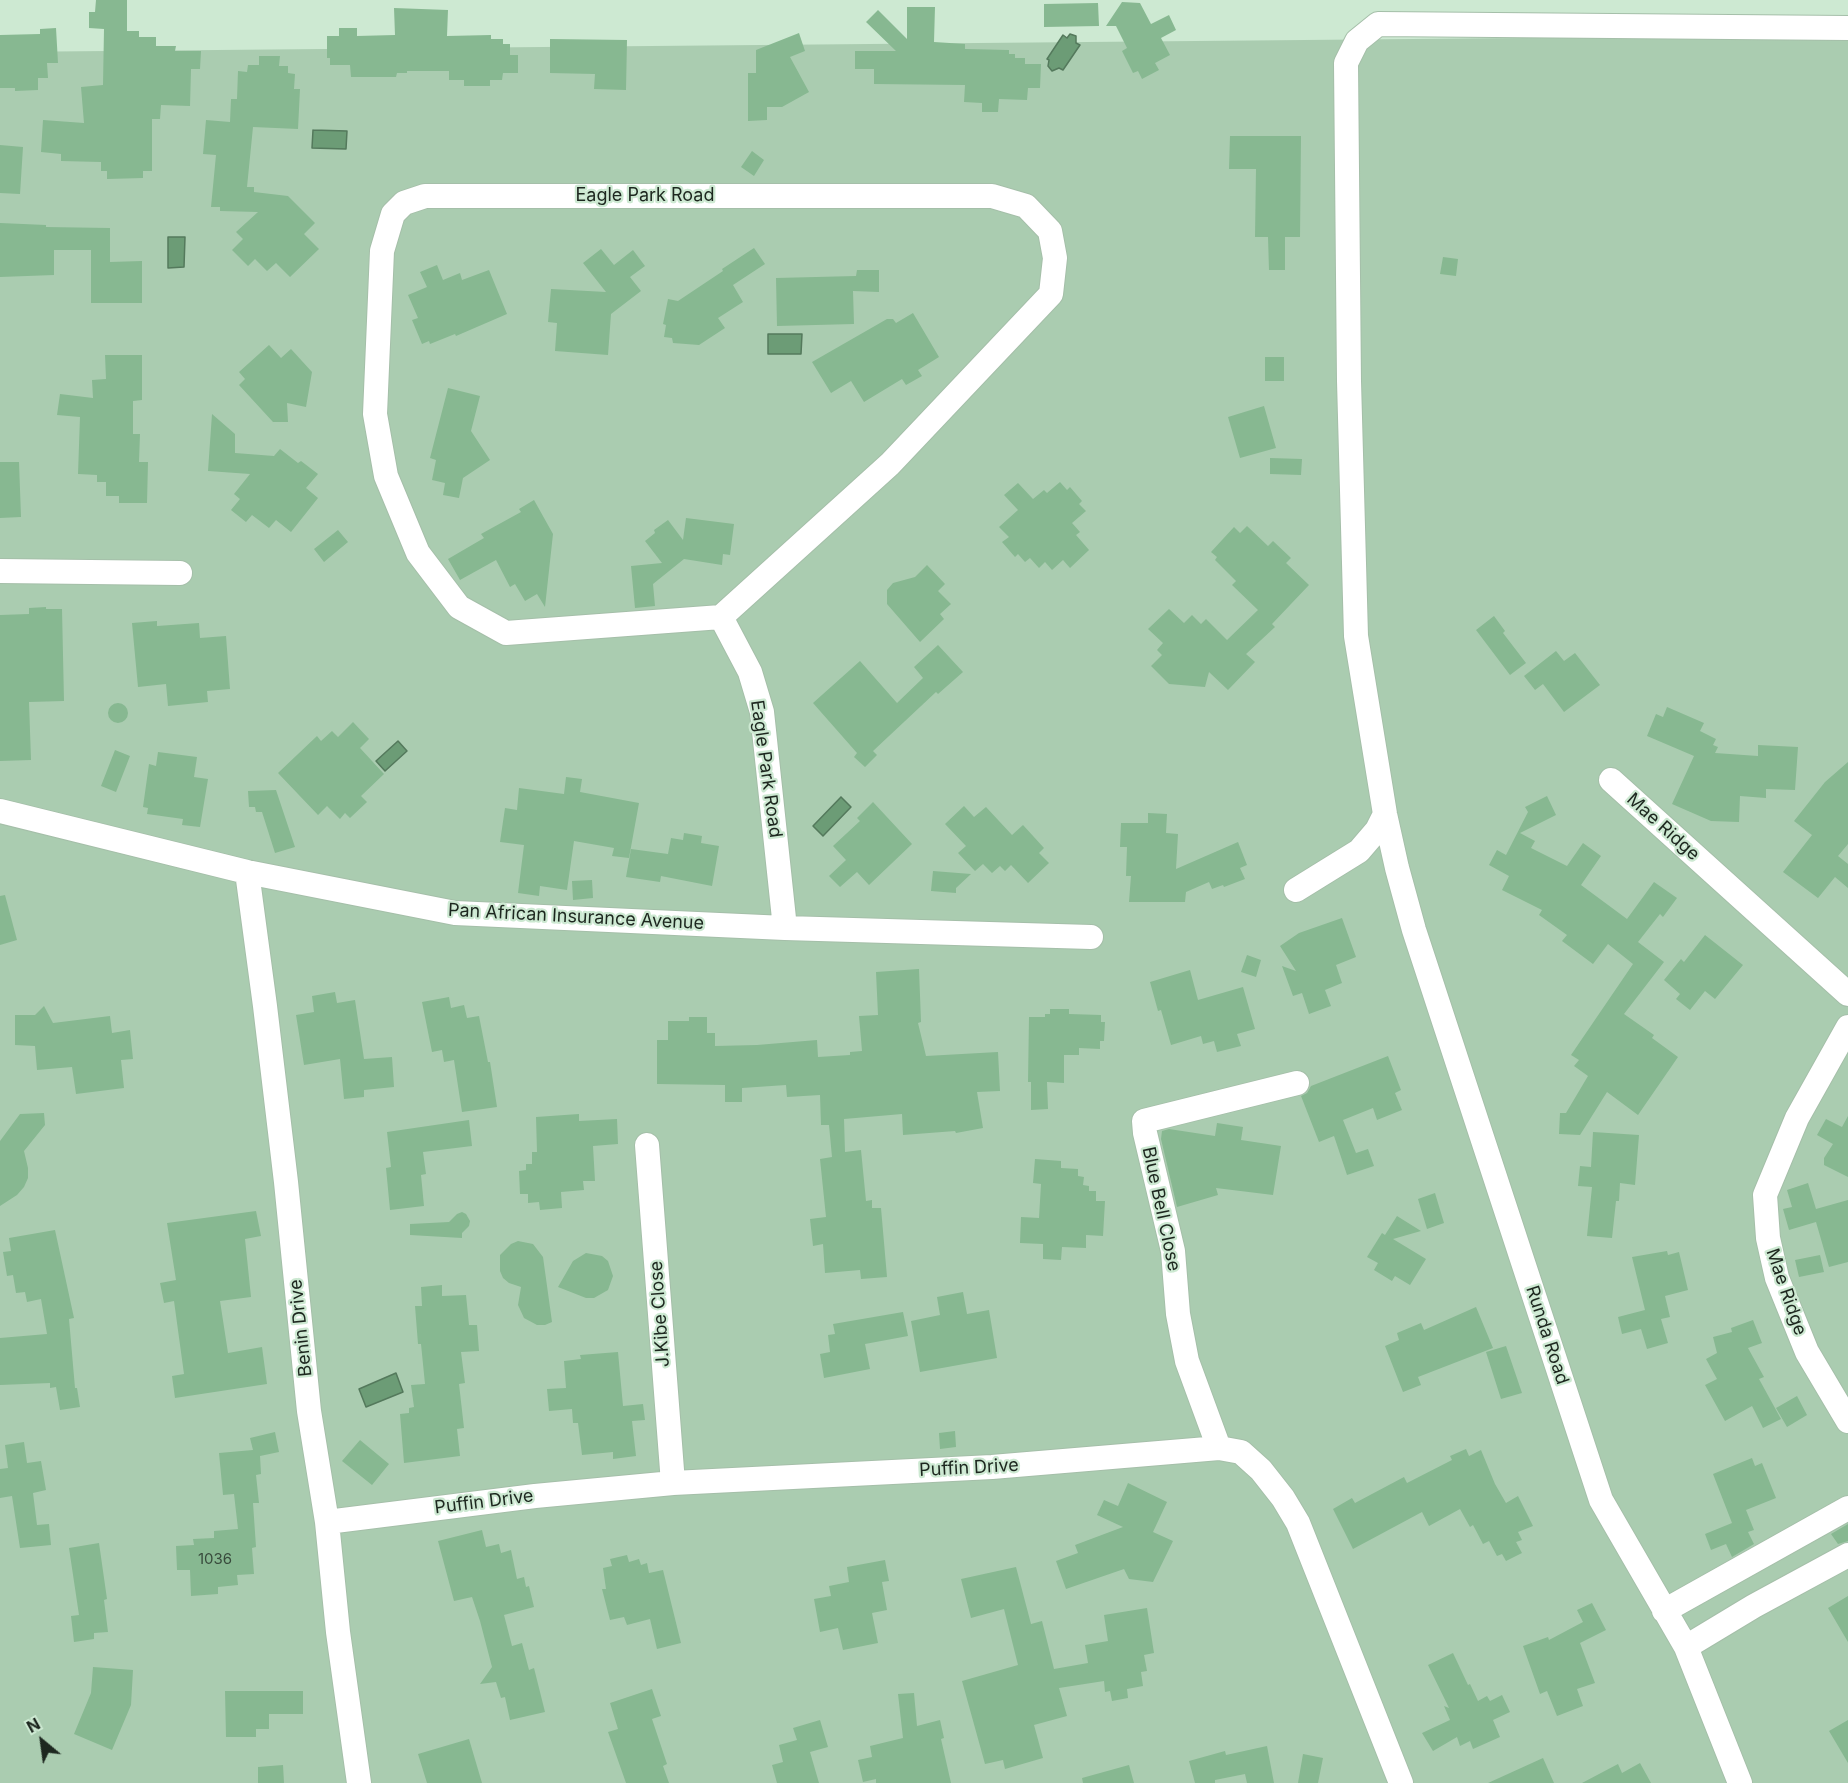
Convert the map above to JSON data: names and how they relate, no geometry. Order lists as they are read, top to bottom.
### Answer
{
  "streets": {
    "street": [
      "Eagle Park Road",
      "Mae Ridge",
      "Pan African Insurance Avenue",
      "Blue Bell Close",
      "J.Kibe Close",
      "Benin Drive",
      "Runda Road",
      "Puffin Drive"
    ]
  },
  "crossings": [
    ["Eagle Park Road", "Pan African Insurance Avenue"],
    ["Pan African Insurance Avenue", "Benin Drive"],
    ["Blue Bell Close", "Puffin Drive"],
    ["J.Kibe Close", "Puffin Drive"],
    ["Benin Drive", "Puffin Drive"]
  ],
  "house_numbers": ["1036"],
  "north": "top left"
}
